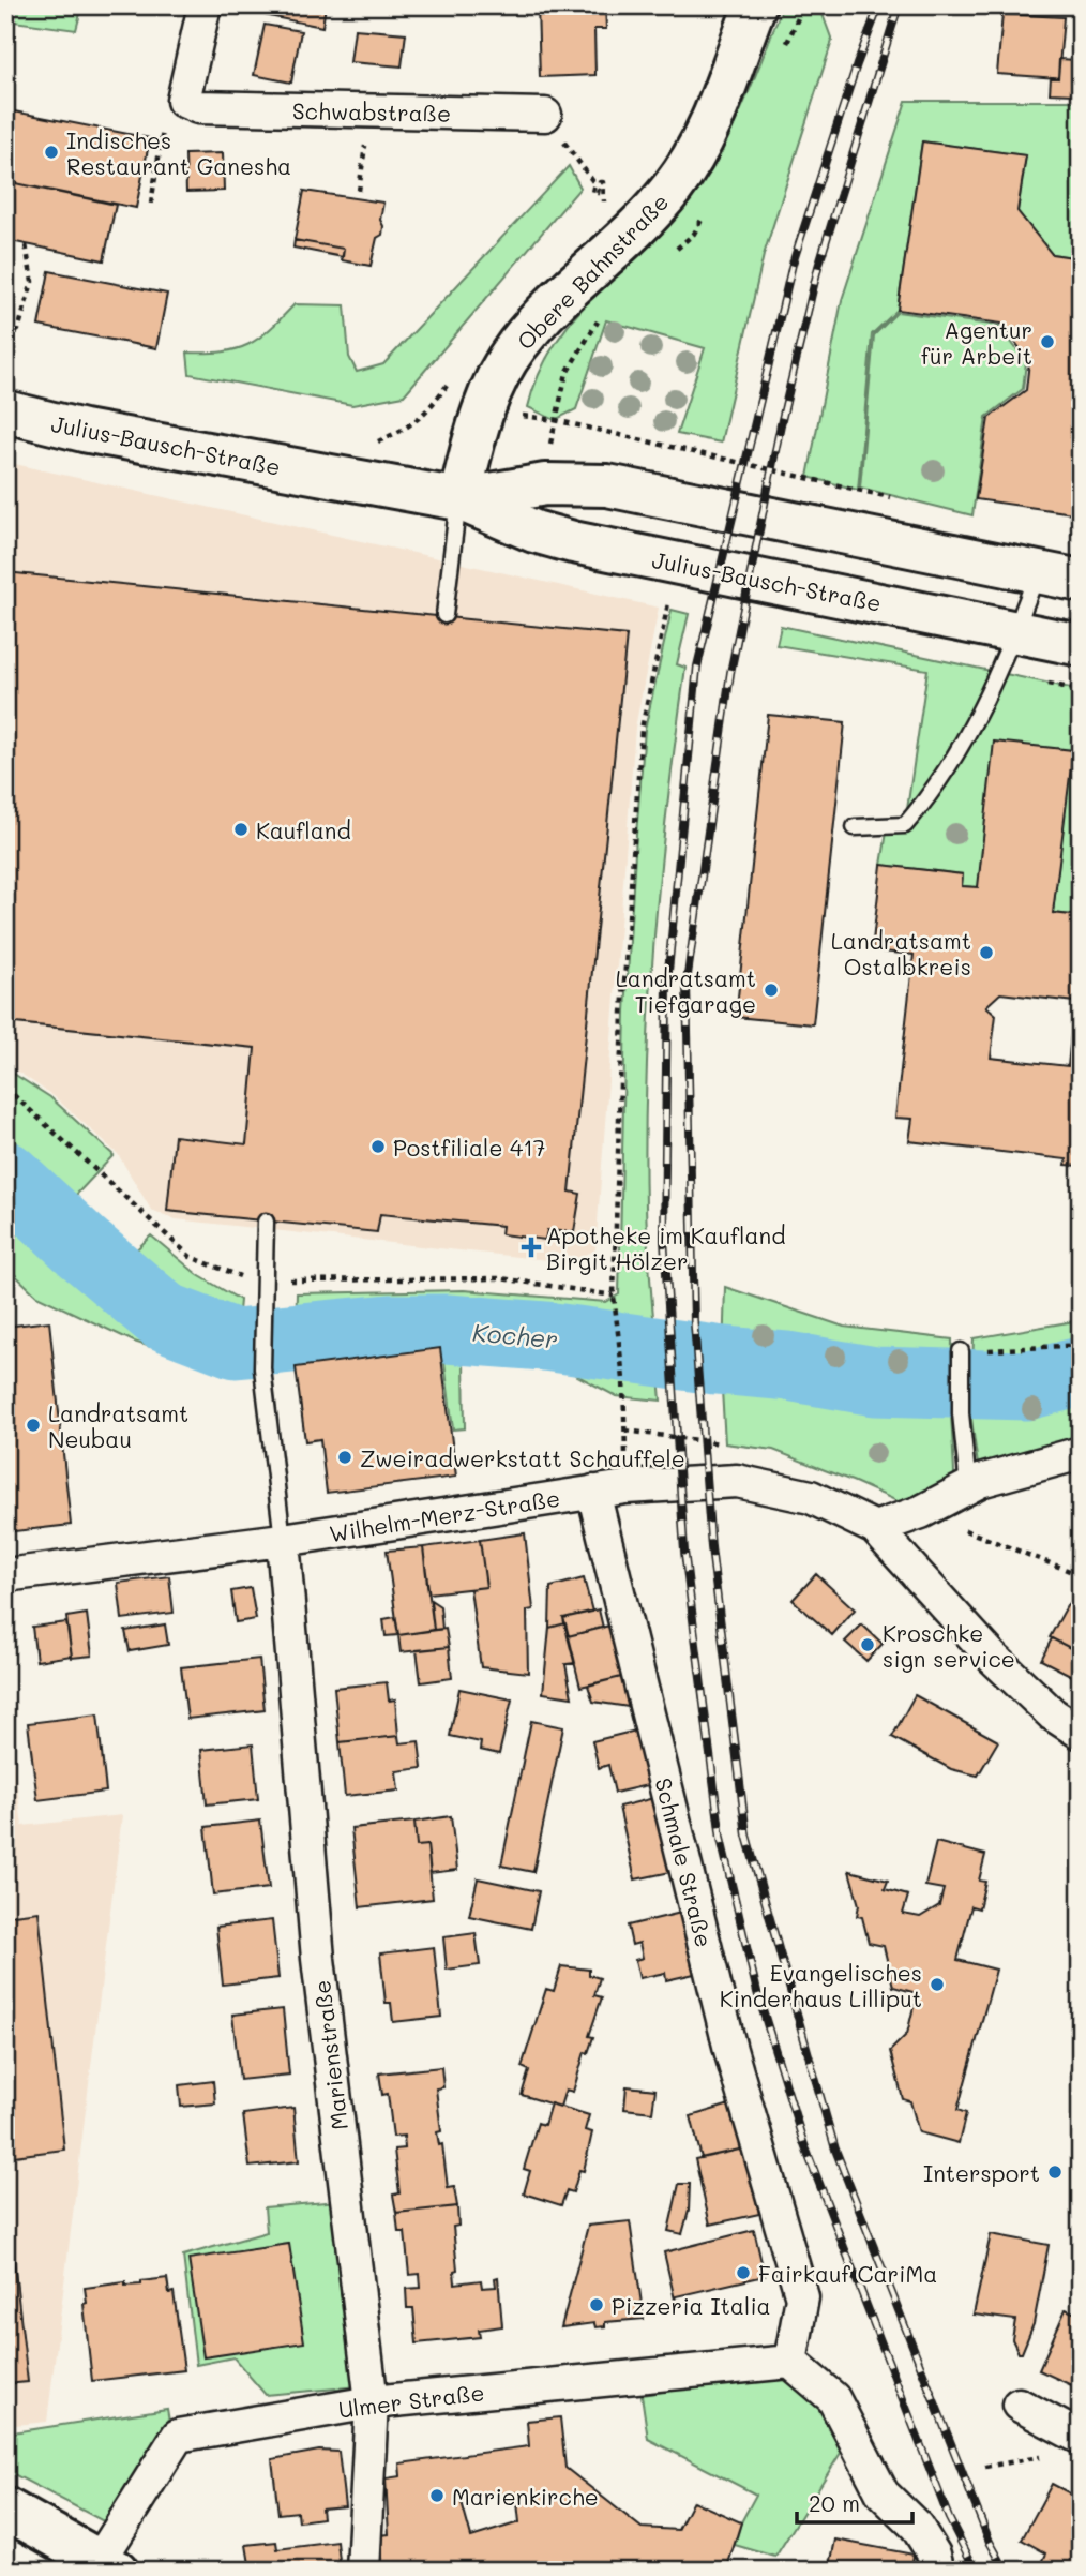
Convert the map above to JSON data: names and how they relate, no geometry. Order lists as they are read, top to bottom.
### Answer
{
  "streets": {
    "main road": ["Obere Bahnstraße", "Julius-Bausch-Straße"],
    "street": [
      "Schwabstraße",
      "Wilhelm-Merz-Straße",
      "Schmale Straße",
      "Marienstraße",
      "Ulmer Straße"
    ]
  },
  "crossings": [
    ["Obere Bahnstraße", "Julius-Bausch-Straße"],
    ["Wilhelm-Merz-Straße", "Schmale Straße"],
    ["Wilhelm-Merz-Straße", "Marienstraße"],
    ["Schmale Straße", "Ulmer Straße"],
    ["Marienstraße", "Ulmer Straße"]
  ],
  "water": ["Kocher"],
  "places": {
    "other": [
      "Indisches Restaurant Ganesha",
      "Agentur für Arbeit",
      "Kaufland",
      "Landratsamt Ostalbkreis",
      "Landratsamt Tiefgarage",
      "Postfiliale 417",
      "Landratsamt Neubau",
      "Zweiradwerkstatt Schauffele",
      "Kroschke sign service",
      "Evangelisches Kinderhaus Lilliput",
      "Intersport",
      "Fairkauf CariMa",
      "Pizzeria Italia",
      "Marienkirche"
    ],
    "health": ["Apotheke im Kaufland Birgit Hölzer"]
  },
  "scale_bar": "20 m"
}
